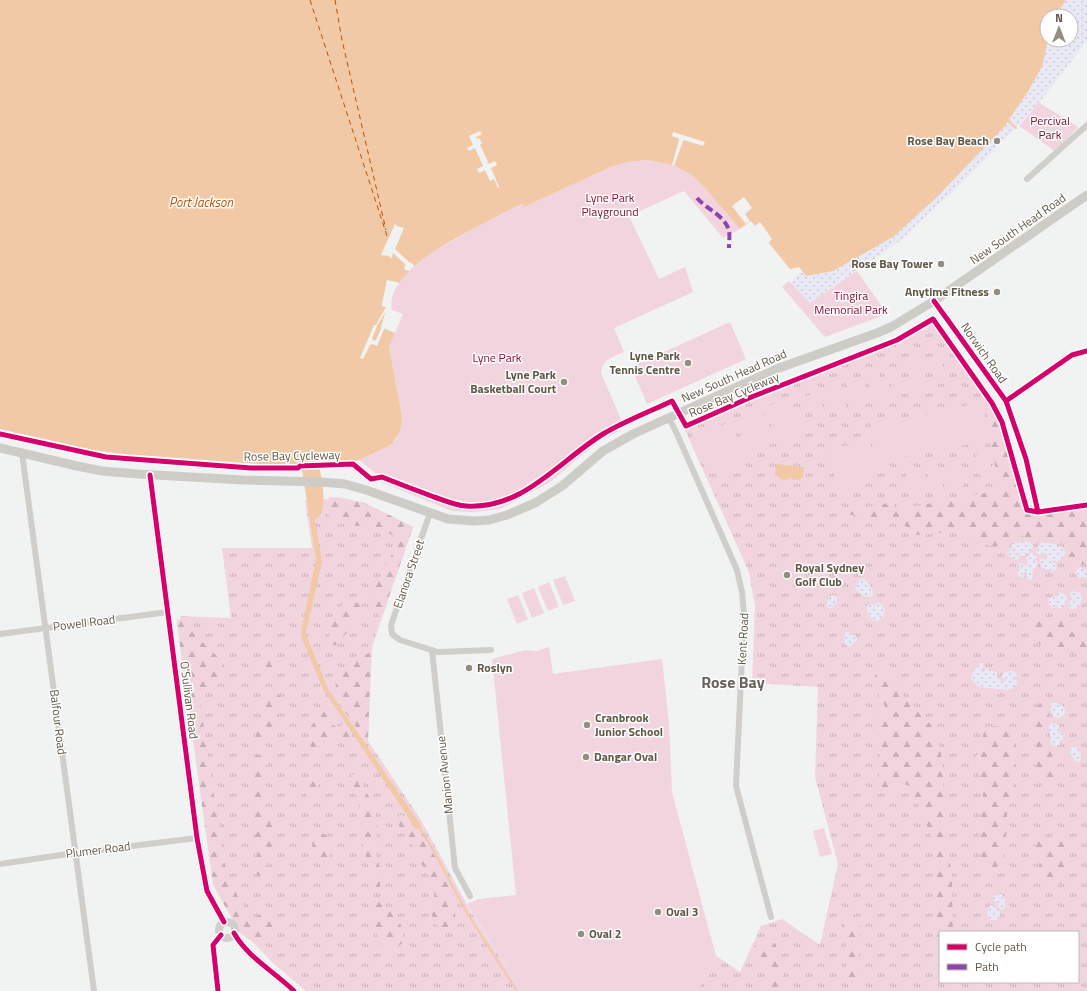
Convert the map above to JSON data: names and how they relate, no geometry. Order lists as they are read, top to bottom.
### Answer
{
  "streets": {
    "main road": ["New South Head Road", "O'Sullivan Road"],
    "street": [
      "Norwich Road",
      "Elanora Street",
      "Powell Road",
      "Kent Road",
      "Balfour Road",
      "Manion Avenue",
      "Plumer Road"
    ],
    "cycle path": ["Rose Bay Cycleway"]
  },
  "crossings": [
    ["New South Head Road", "Norwich Road"],
    ["New South Head Road", "Elanora Street"],
    ["New South Head Road", "Kent Road"],
    ["New South Head Road", "O'Sullivan Road"],
    ["New South Head Road", "Balfour Road"],
    ["Elanora Street", "Manion Avenue"],
    ["Powell Road", "O'Sullivan Road"],
    ["Powell Road", "Balfour Road"],
    ["O'Sullivan Road", "Plumer Road"],
    ["Balfour Road", "Plumer Road"]
  ],
  "districts": ["Rose Bay"],
  "water": ["Port Jackson"],
  "parks": [
    "Percival Park",
    "Lyne Park Playground",
    "Tingira Memorial Park",
    "Lyne Park"
  ],
  "places": [
    "Rose Bay Beach",
    "Rose Bay Tower",
    "Anytime Fitness",
    "Lyne Park Tennis Centre",
    "Lyne Park Basketball Court",
    "Royal Sydney Golf Club",
    "Roslyn",
    "Cranbrook Junior School",
    "Dangar Oval",
    "Oval 3",
    "Oval 2"
  ],
  "legend": ["Cycle path", "Path"],
  "north": "top"
}
